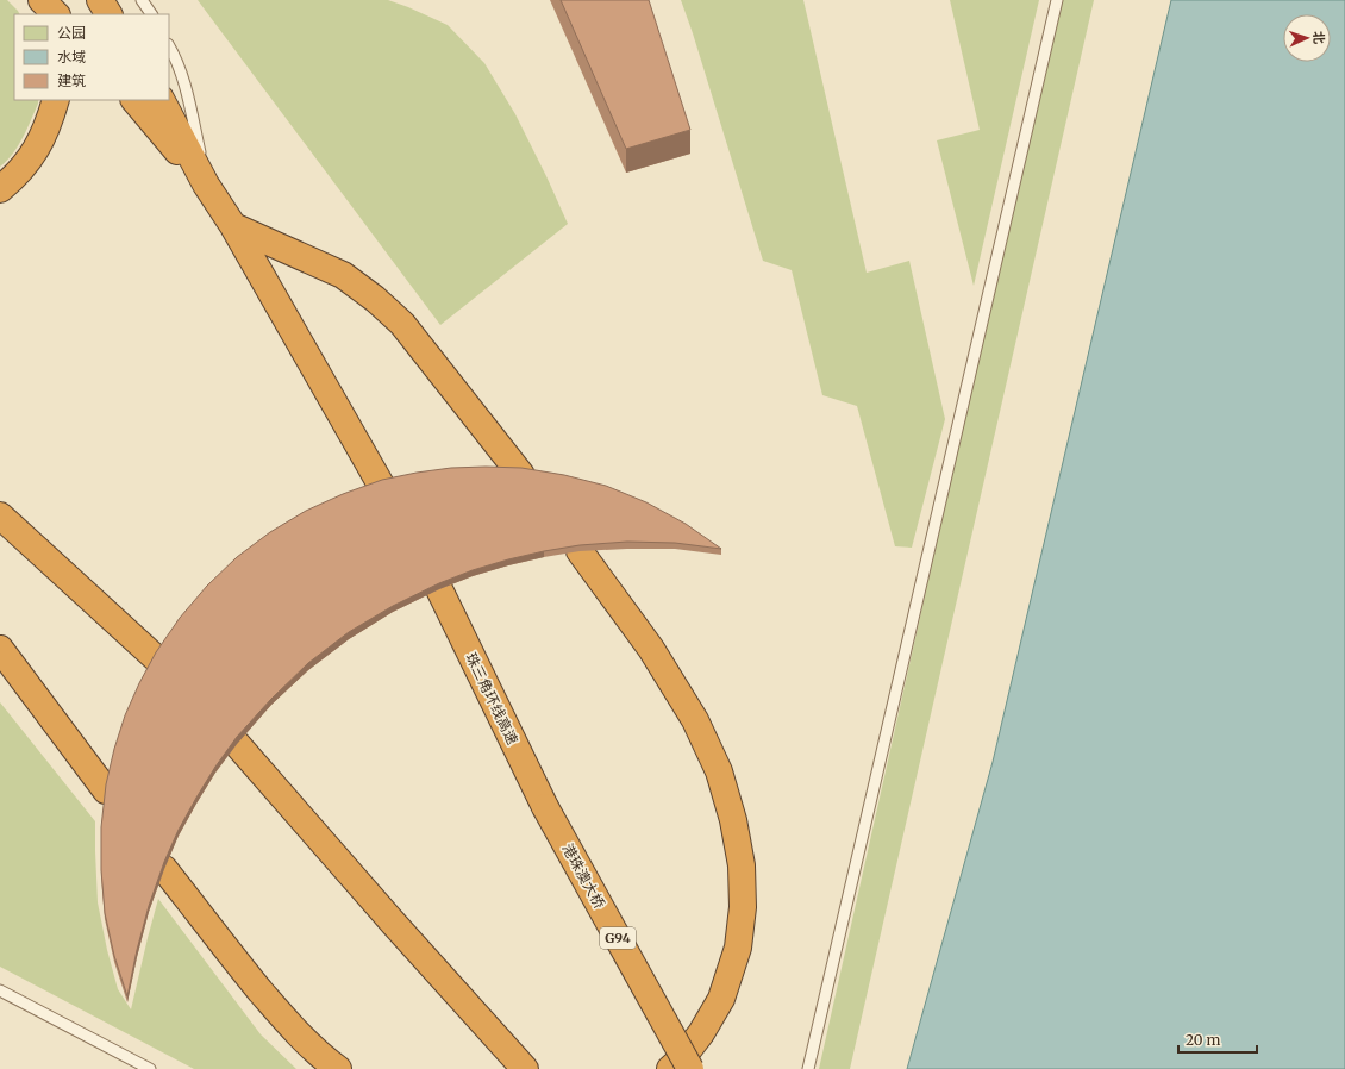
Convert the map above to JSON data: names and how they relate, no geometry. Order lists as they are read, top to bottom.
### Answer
{
  "streets": {
    "highway": ["珠三角环线高速", "港珠澳大桥", "G94"]
  },
  "crossings": [
    ["珠三角环线高速", "港珠澳大桥"]
  ],
  "legend": ["公园", "水域", "建筑"],
  "scale_bar": "20 m",
  "north": "right"
}
